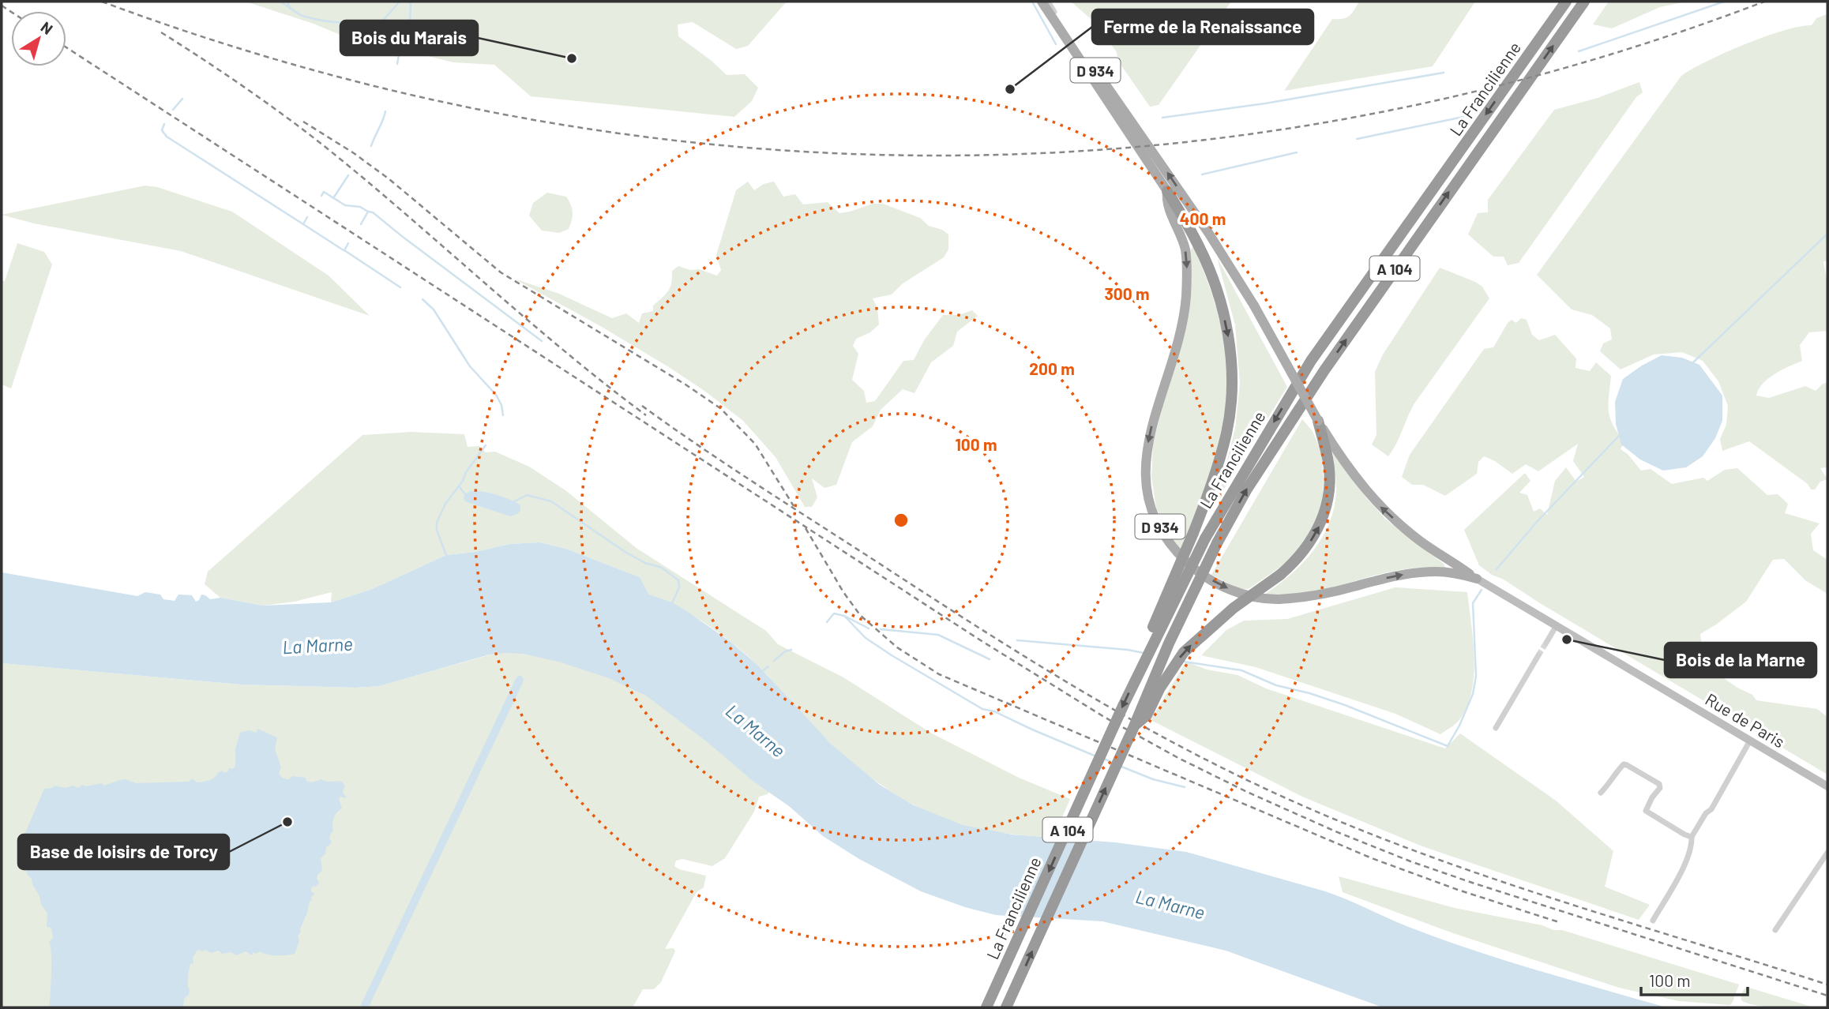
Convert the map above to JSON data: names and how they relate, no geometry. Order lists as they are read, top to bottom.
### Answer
{
  "streets": {
    "highway": ["La Francilienne", "A 104"],
    "main road": ["D 934", "Rue de Paris"]
  },
  "crossings": [
    ["D 934", "Rue de Paris"]
  ],
  "water": ["La Marne"],
  "places": [
    "Bois du Marais",
    "Ferme de la Renaissance",
    "Bois de la Marne",
    "Base de loisirs de Torcy"
  ],
  "scale_bar": "100 m",
  "north": "top right",
  "rings": [
    "400 m",
    "300 m",
    "200 m",
    "100 m"
  ]
}
